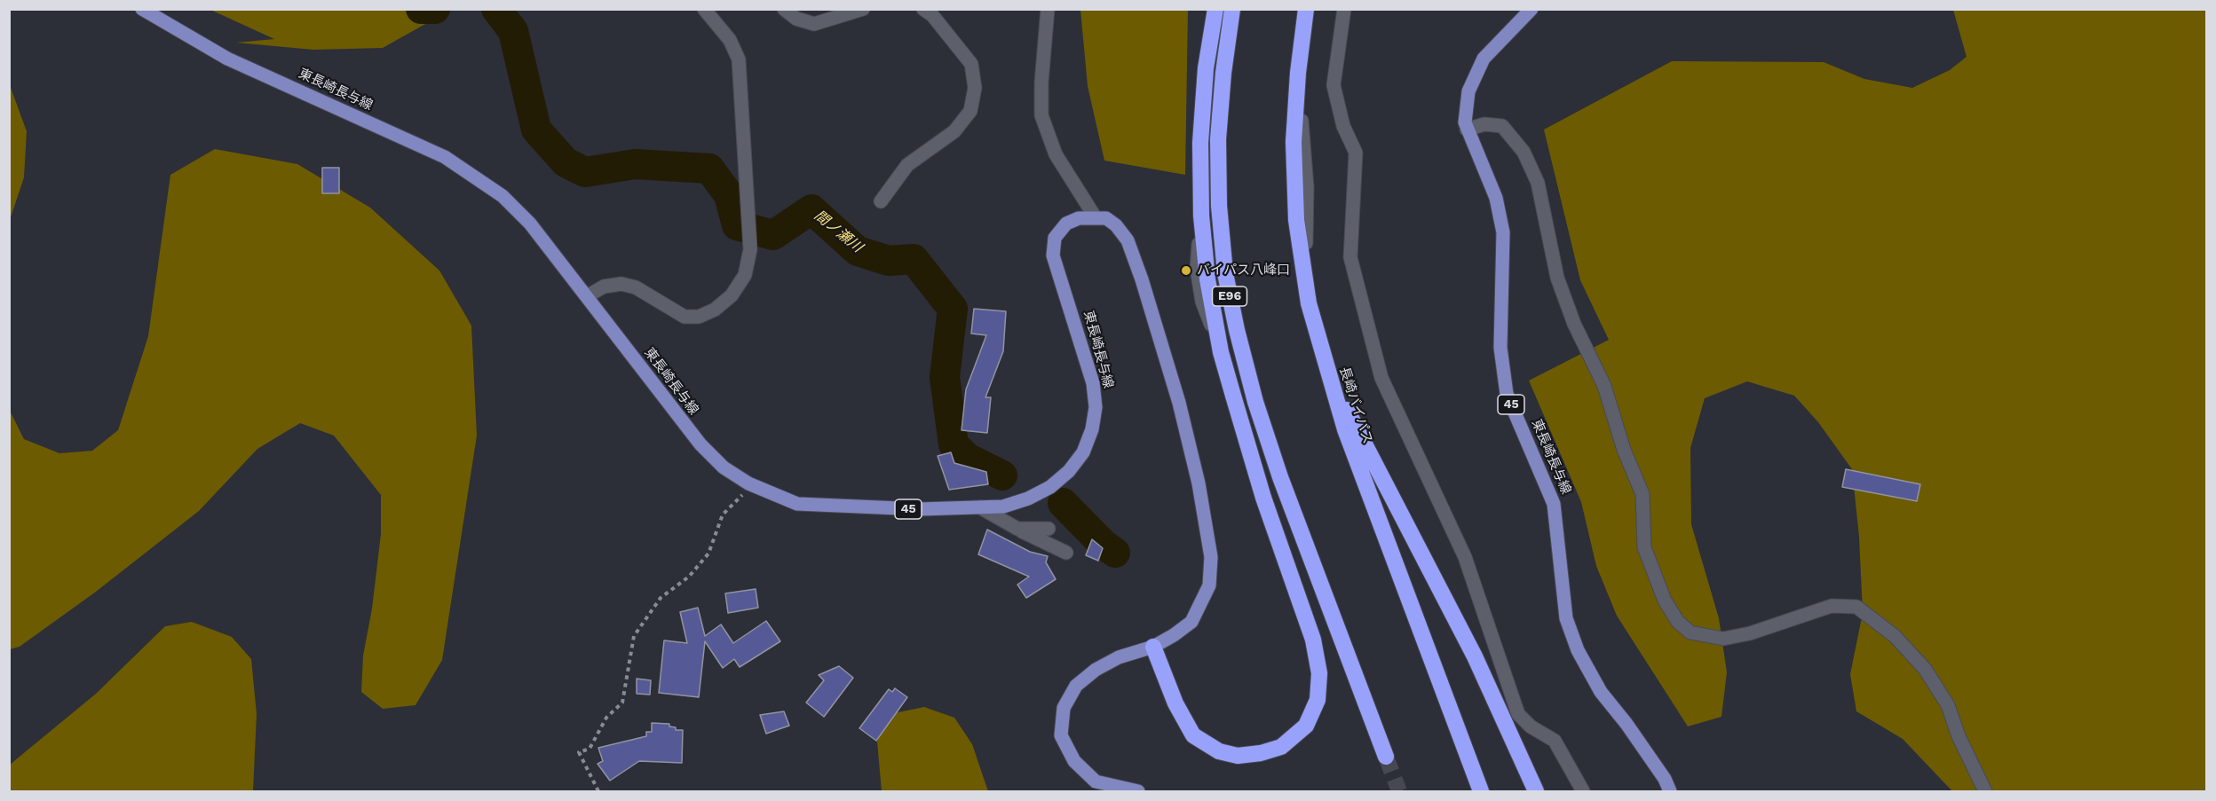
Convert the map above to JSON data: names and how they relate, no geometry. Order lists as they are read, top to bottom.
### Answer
{
  "streets": {
    "highway": ["E96", "長崎バイパス"],
    "main road": ["東長崎長与線", "45"]
  },
  "water": ["間ノ瀬川"],
  "places": ["バイパス八峰口"]
}
